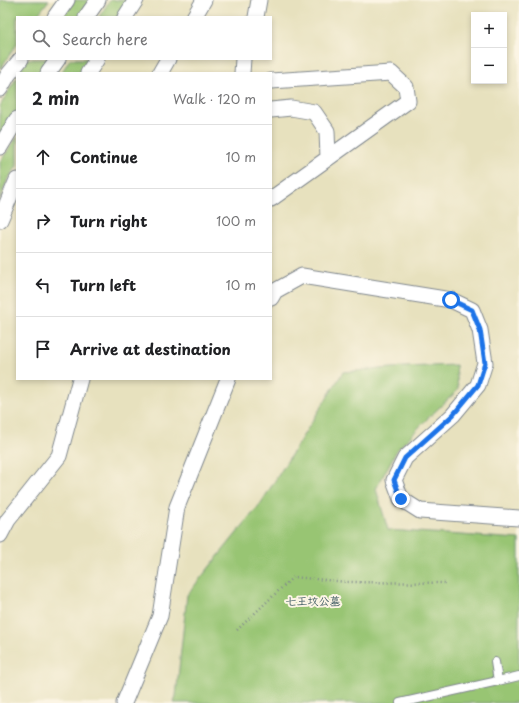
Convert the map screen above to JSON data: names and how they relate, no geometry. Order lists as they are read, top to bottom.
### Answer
{
  "parks": ["七王坟公墓"],
  "page": {
    "map_buttons": ["+", "−"],
    "search": "Search here",
    "heading": ["2 min", "Walk · 120 m"],
    "list": [
      ["Continue", "10 m"],
      ["Turn right", "100 m"],
      ["Turn left", "10 m"],
      "Arrive at destination"
    ]
  }
}
